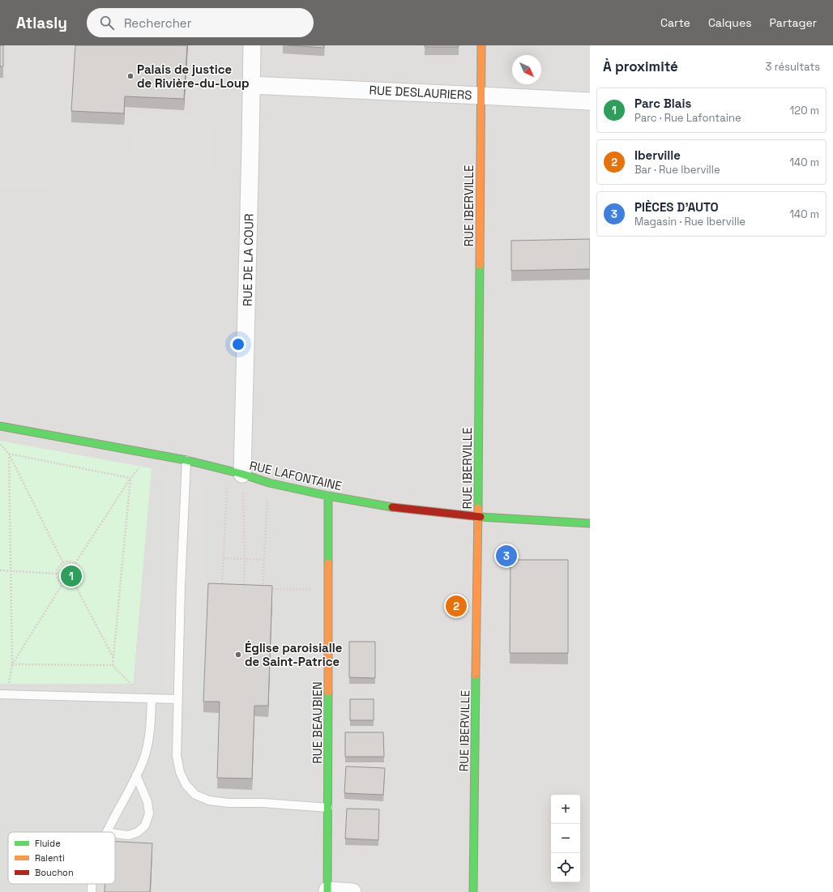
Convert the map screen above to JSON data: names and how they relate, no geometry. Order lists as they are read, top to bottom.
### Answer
{
  "streets": {
    "main road": ["RUE IBERVILLE", "RUE LAFONTAINE", "RUE BEAUBIEN"],
    "street": ["RUE DESLAURIERS", "RUE DE LA COUR"]
  },
  "crossings": [
    ["RUE DESLAURIERS", "RUE IBERVILLE"],
    ["RUE DESLAURIERS", "RUE DE LA COUR"],
    ["RUE IBERVILLE", "RUE LAFONTAINE"],
    ["RUE DE LA COUR", "RUE LAFONTAINE"],
    ["RUE LAFONTAINE", "RUE BEAUBIEN"]
  ],
  "places": ["Palais de justice de Rivière-du-Loup", "Église paroisialle de Saint-Patrice"],
  "legend": ["Fluide", "Ralenti", "Bouchon"],
  "north": "bottom right",
  "page": {
    "header": "Atlasly",
    "search": "Rechercher",
    "nav": ["Carte", "Calques", "Partager"],
    "heading": ["À proximité", "3 résultats"],
    "list": [
      {
        "mark": "1",
        "name": "Parc Blais",
        "note": "Parc · Rue Lafontaine",
        "value": "120 m"
      },
      {
        "mark": "2",
        "name": "Iberville",
        "note": "Bar · Rue Iberville",
        "value": "140 m"
      },
      {
        "mark": "3",
        "name": "PIÈCES D'AUTO",
        "note": "Magasin · Rue Iberville",
        "value": "140 m"
      }
    ],
    "pins": ["3", "1", "2"],
    "map_buttons": ["+", "−"]
  }
}
